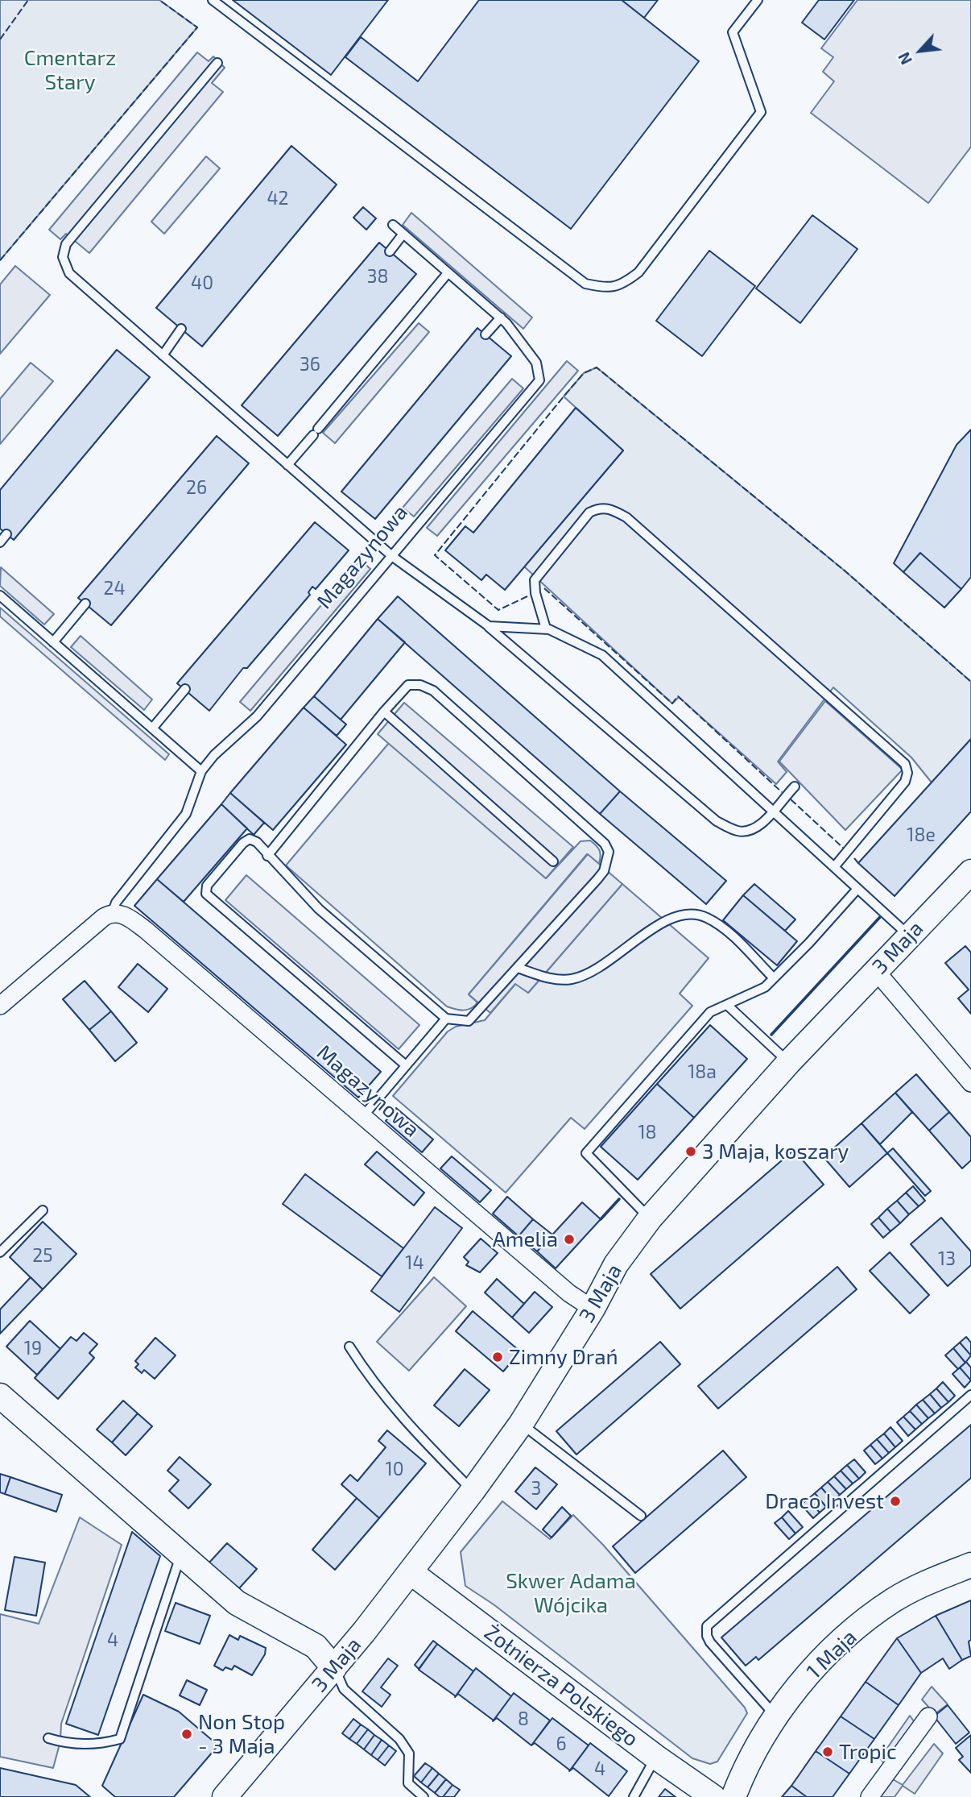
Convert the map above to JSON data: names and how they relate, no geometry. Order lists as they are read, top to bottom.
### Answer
{
  "streets": {
    "street": [
      "Magazynowa",
      "3 Maja",
      "1 Maja",
      "Żołnierza Polskiego"
    ]
  },
  "crossings": [
    ["Magazynowa", "3 Maja"],
    ["3 Maja", "Żołnierza Polskiego"]
  ],
  "parks": ["Cmentarz Stary", "Skwer Adama Wójcika"],
  "places": [
    "3 Maja, koszary",
    "Amelia",
    "Zimny Drań",
    "Draco Invest",
    "Non Stop - 3 Maja",
    "Tropic"
  ],
  "house_numbers": [
    "42",
    "38",
    "40",
    "36",
    "26",
    "24",
    "18e",
    "18a",
    "18",
    "25",
    "13",
    "14",
    "19",
    "10",
    "3",
    "4",
    "8",
    "6",
    "4"
  ],
  "north": "bottom left"
}
